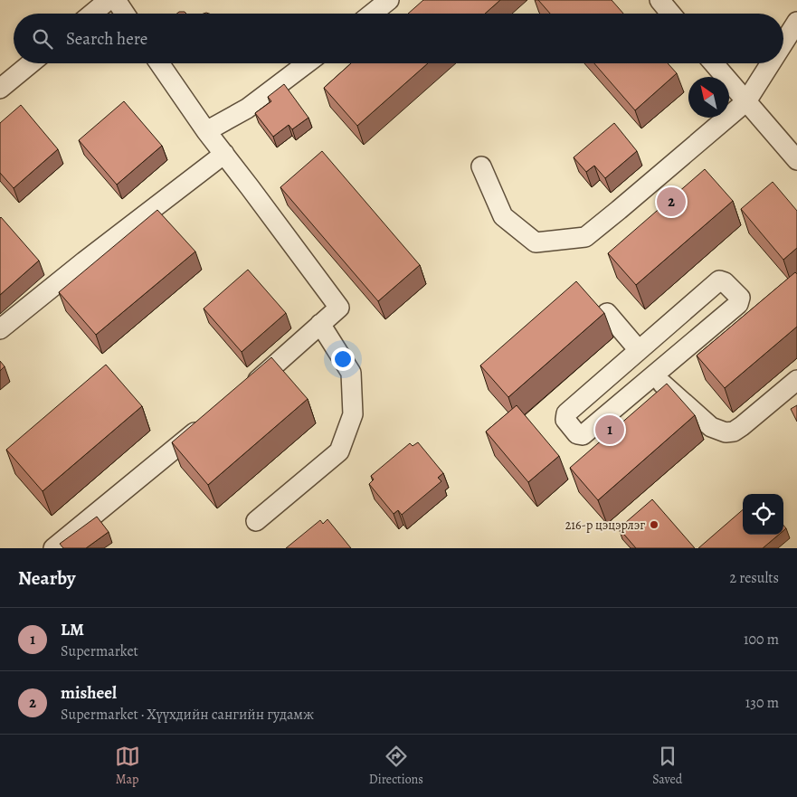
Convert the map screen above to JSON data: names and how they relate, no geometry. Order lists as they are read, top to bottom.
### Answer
{
  "places": ["216-р цэцэрлэг"],
  "north": "top left",
  "page": {
    "search": "Search here",
    "pins": ["2", "1"],
    "heading": ["Nearby", "2 results"],
    "list": [
      {
        "mark": "1",
        "name": "LM",
        "note": "Supermarket",
        "value": "100 m"
      },
      {
        "mark": "2",
        "name": "misheel",
        "note": "Supermarket · Хүүхдийн сангийн гудамж",
        "value": "130 m"
      }
    ],
    "nav": ["Map", "Directions", "Saved"]
  }
}
